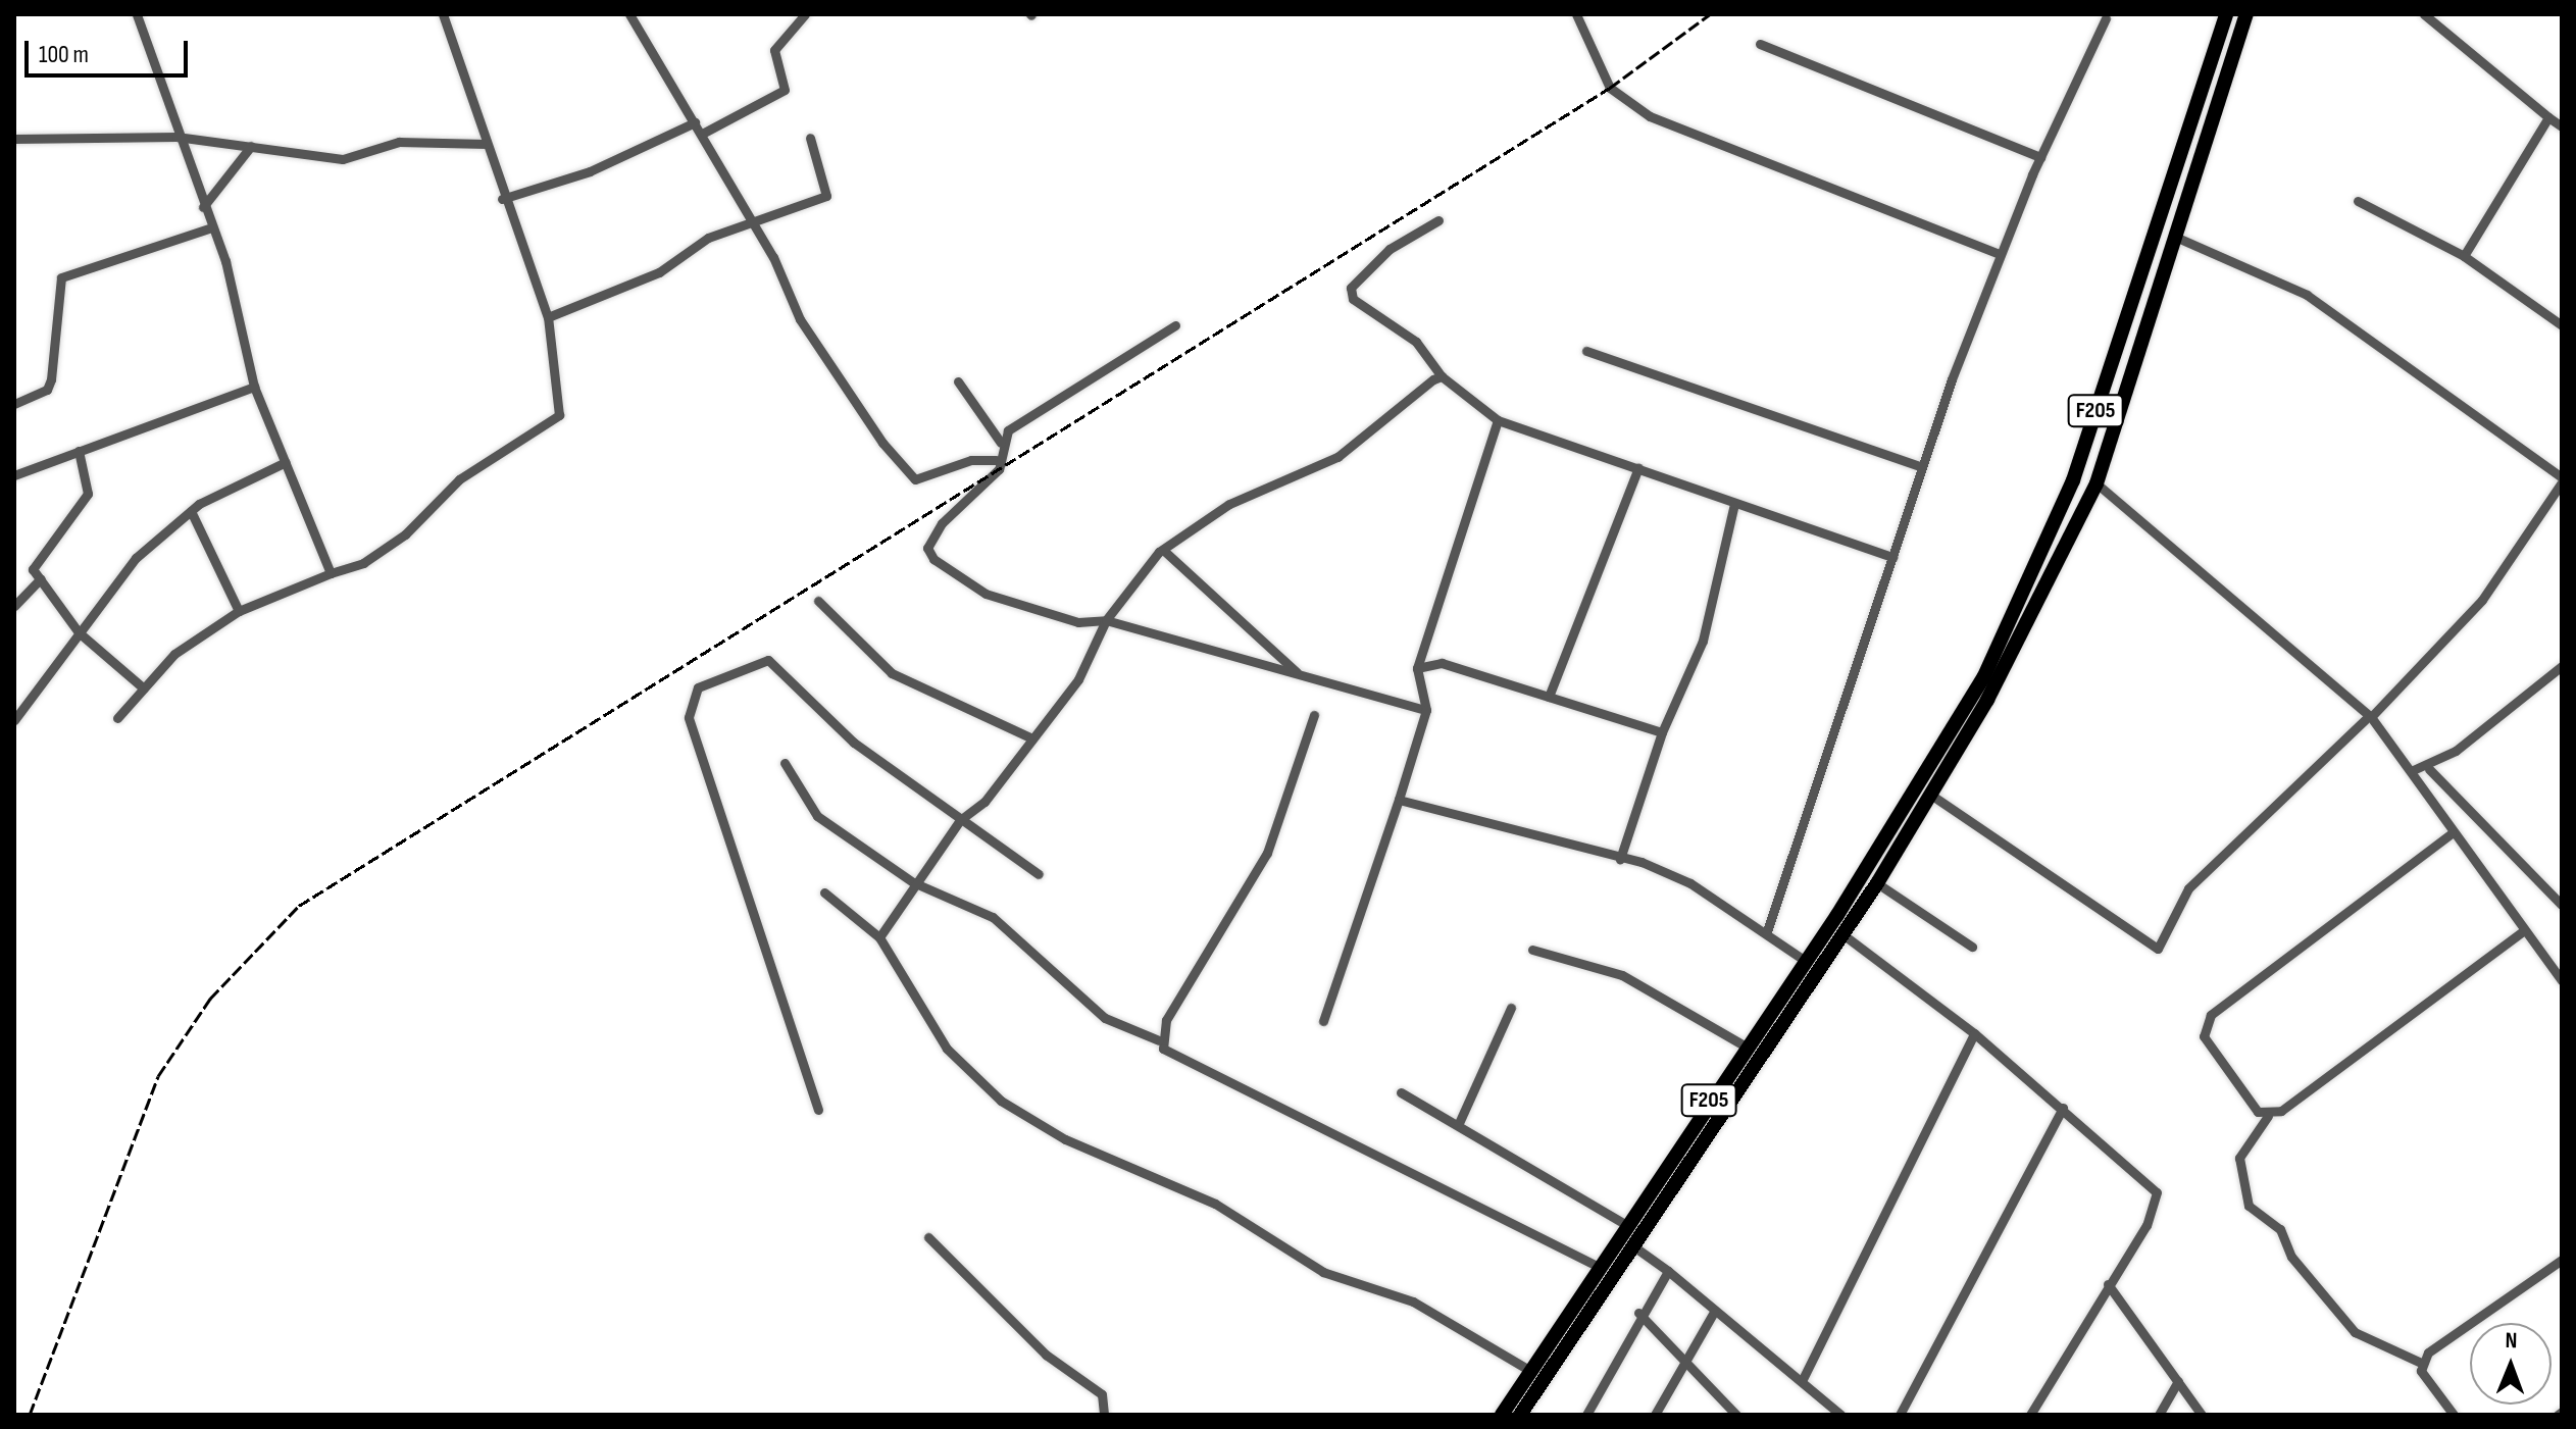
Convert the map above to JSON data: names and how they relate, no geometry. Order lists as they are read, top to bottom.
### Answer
{
  "streets": {
    "main road": ["F205"]
  },
  "scale_bar": "100 m",
  "north": "top"
}
